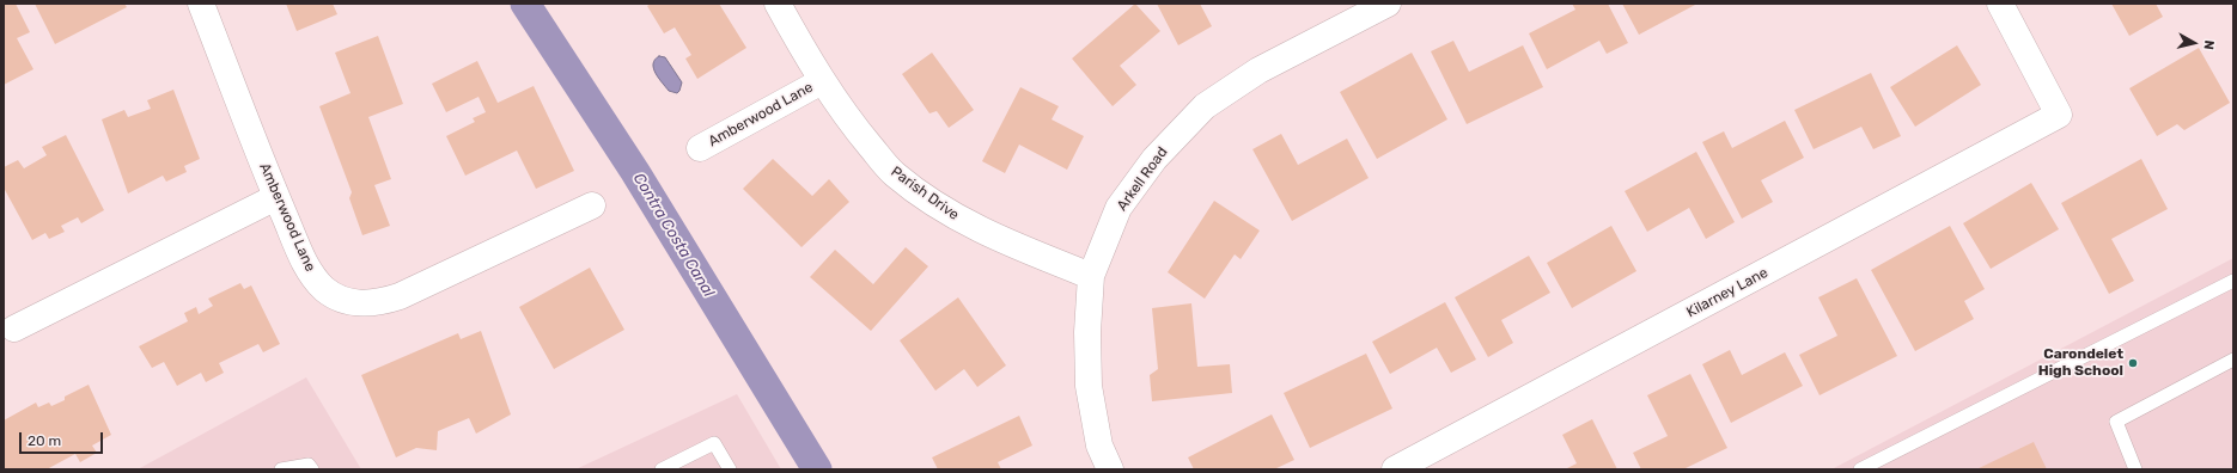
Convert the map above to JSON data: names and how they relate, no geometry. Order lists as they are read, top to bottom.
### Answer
{
  "streets": {
    "street": [
      "Amberwood Lane",
      "Arkell Road",
      "Parish Drive",
      "Kilarney Lane"
    ]
  },
  "crossings": [
    ["Amberwood Lane", "Parish Drive"],
    ["Arkell Road", "Parish Drive"]
  ],
  "water": ["Contra Costa Canal"],
  "places": ["Carondelet High School"],
  "scale_bar": "20 m",
  "north": "right"
}
